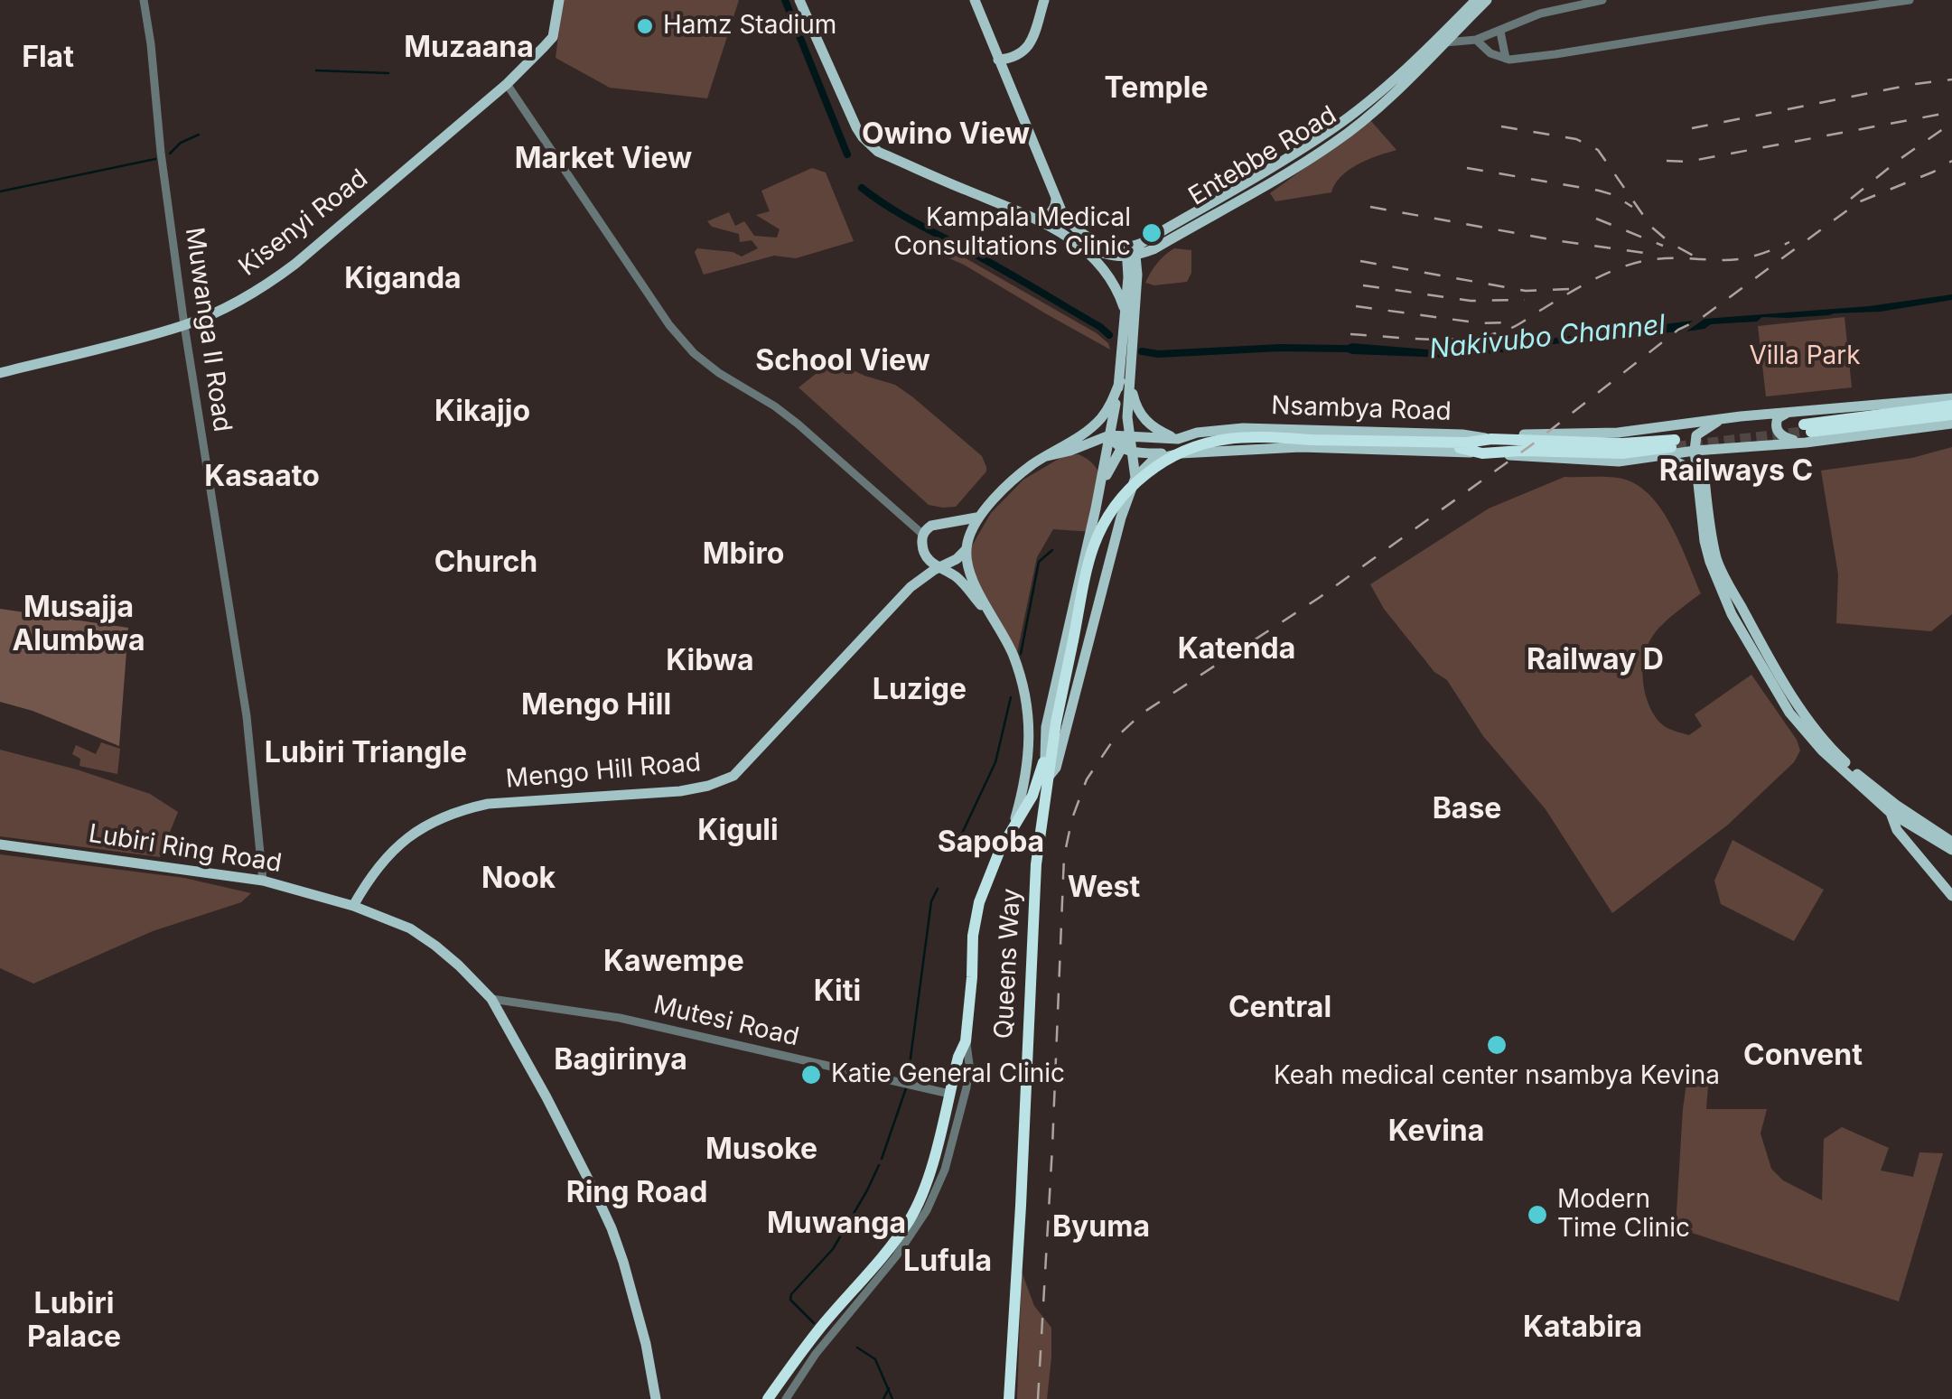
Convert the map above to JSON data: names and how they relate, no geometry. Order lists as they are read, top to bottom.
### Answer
{
  "streets": {
    "highway": ["Queens Way"],
    "main road": [
      "Entebbe Road",
      "Kisenyi Road",
      "Nsambya Road",
      "Mengo Hill Road",
      "Lubiri Ring Road"
    ],
    "street": ["Muwanga II Road", "Mutesi Road"]
  },
  "crossings": [
    ["Kisenyi Road", "Muwanga II Road"],
    ["Muwanga II Road", "Lubiri Ring Road"],
    ["Nsambya Road", "Queens Way"],
    ["Mengo Hill Road", "Lubiri Ring Road"],
    ["Lubiri Ring Road", "Mutesi Road"]
  ],
  "districts": [
    "Muzaana",
    "Flat",
    "Temple",
    "Owino View",
    "Market View",
    "Kiganda",
    "School View",
    "Kikajjo",
    "Railways C",
    "Kasaato",
    "Mbiro",
    "Church",
    "Musajja Alumbwa",
    "Katenda",
    "Railway D",
    "Kibwa",
    "Luzige",
    "Mengo Hill",
    "Lubiri Triangle",
    "Base",
    "Kiguli",
    "Sapoba",
    "Nook",
    "West",
    "Kawempe",
    "Kiti",
    "Central",
    "Convent",
    "Bagirinya",
    "Kevina",
    "Musoke",
    "Ring Road",
    "Muwanga",
    "Byuma",
    "Lufula",
    "Lubiri Palace",
    "Katabira"
  ],
  "water": ["Nakivubo Channel"],
  "parks": ["Villa Park"],
  "places": [
    "Hamz Stadium",
    "Kampala Medical Consultations Clinic",
    "Keah medical center nsambya Kevina",
    "Katie General Clinic",
    "Modern Time Clinic"
  ]
}
